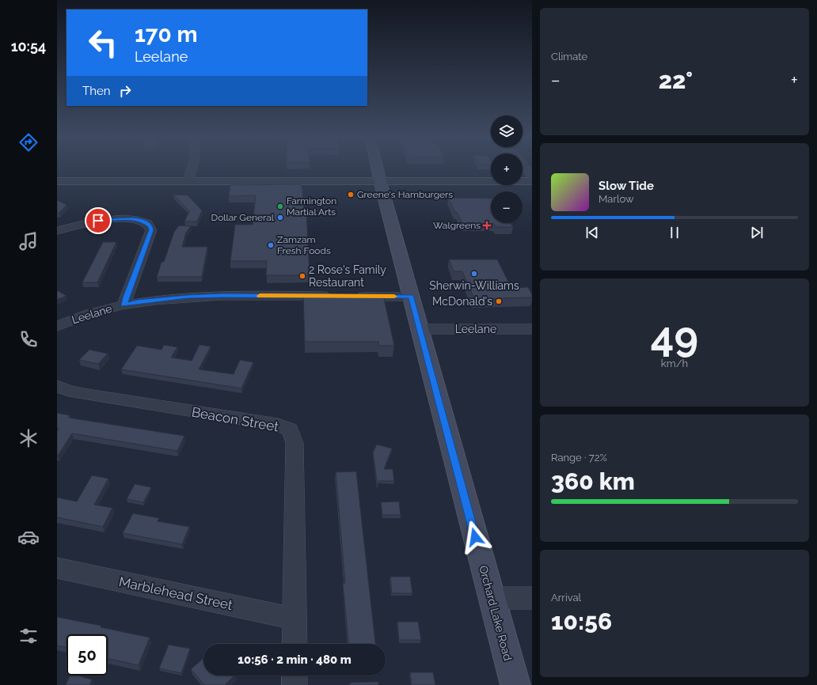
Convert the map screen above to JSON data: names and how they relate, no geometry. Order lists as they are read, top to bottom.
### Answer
{
  "streets": {
    "main road": ["Orchard Lake Road"],
    "street": ["Leelane", "Beacon Street", "Marblehead Street"]
  },
  "crossings": [
    ["Leelane", "Orchard Lake Road"],
    ["Beacon Street", "Marblehead Street"]
  ],
  "places": {
    "other": [
      "Greene's Hamburgers",
      "Farmington Martial Arts",
      "Dollar General",
      "Zamzam Fresh Foods",
      "Sherwin-Williams",
      "2 Rose's Family Restaurant",
      "McDonald's"
    ],
    "health": ["Walgreens"]
  },
  "page": {
    "tabs": "10:54",
    "tile": [
      "Climate",
      ["49", "km/h"],
      ["Range · 72%", "360 km"],
      ["Arrival", "10:56"]
    ],
    "turn": ["170 m", "Leelane"],
    "heat": ["−", "22°", "+"],
    "then": "Then",
    "map_buttons": ["+", "−"],
    "song": ["Slow Tide", "Marlow"],
    "limit": "50",
    "trip": "10:56 · 2 min · 480 m"
  }
}
